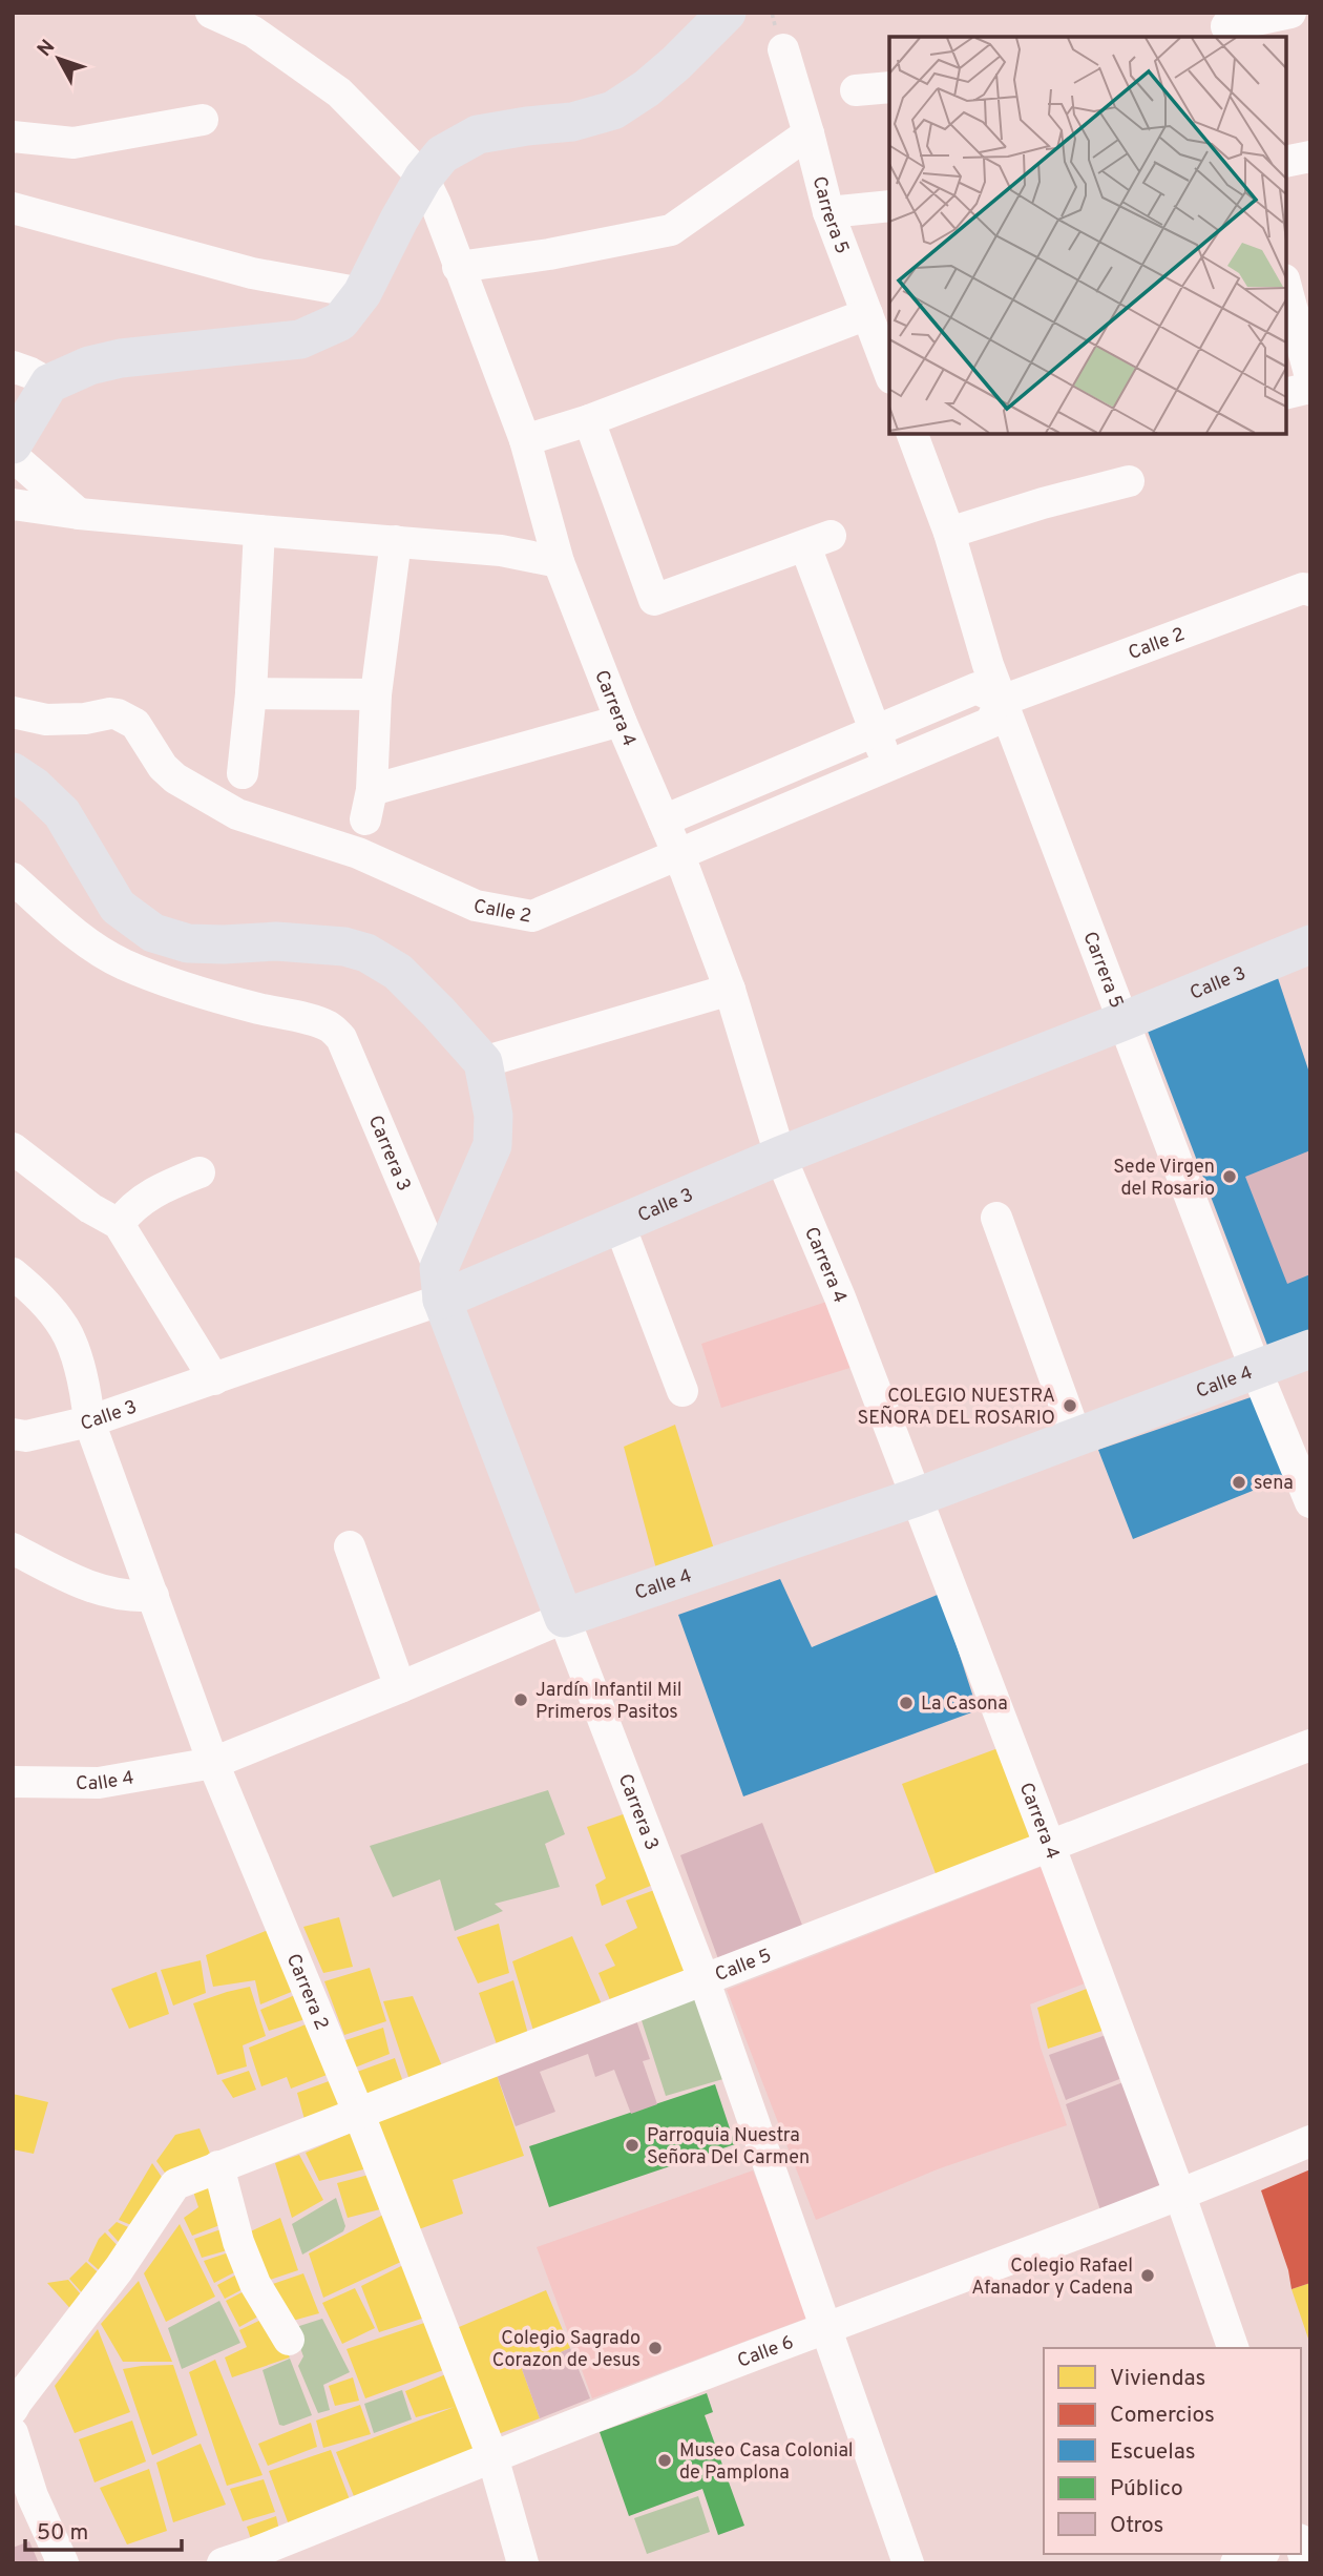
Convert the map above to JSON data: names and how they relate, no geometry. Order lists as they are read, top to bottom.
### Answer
{
  "streets": {
    "main road": ["Calle 3", "Carrera 3", "Calle 4"],
    "street": [
      "Carrera 5",
      "Calle 2",
      "Carrera 4",
      "Calle 5",
      "Carrera 2",
      "Calle 6"
    ]
  },
  "crossings": [
    ["Carrera 5", "Calle 2"],
    ["Carrera 5", "Calle 3"],
    ["Carrera 5", "Calle 4"],
    ["Calle 2", "Carrera 4"],
    ["Carrera 4", "Calle 3"],
    ["Carrera 4", "Calle 4"],
    ["Carrera 4", "Calle 5"],
    ["Carrera 4", "Calle 6"],
    ["Calle 3", "Carrera 3"],
    ["Calle 3", "Carrera 2"],
    ["Carrera 3", "Calle 4"],
    ["Carrera 3", "Calle 5"],
    ["Carrera 3", "Calle 6"],
    ["Calle 4", "Carrera 2"],
    ["Calle 5", "Carrera 2"],
    ["Carrera 2", "Calle 6"]
  ],
  "places": [
    "Sede Virgen del Rosario",
    "COLEGIO NUESTRA SEÑORA DEL ROSARIO",
    "sena",
    "Jardín Infantil Mil Primeros Pasitos",
    "La Casona",
    "Parroquia Nuestra Señora Del Carmen",
    "Colegio Rafael Afanador y Cadena",
    "Colegio Sagrado Corazon de Jesus",
    "Museo Casa Colonial de Pamplona"
  ],
  "legend": [
    "Viviendas",
    "Comercios",
    "Escuelas",
    "Público",
    "Otros"
  ],
  "scale_bar": "50 m",
  "north": "top left"
}
